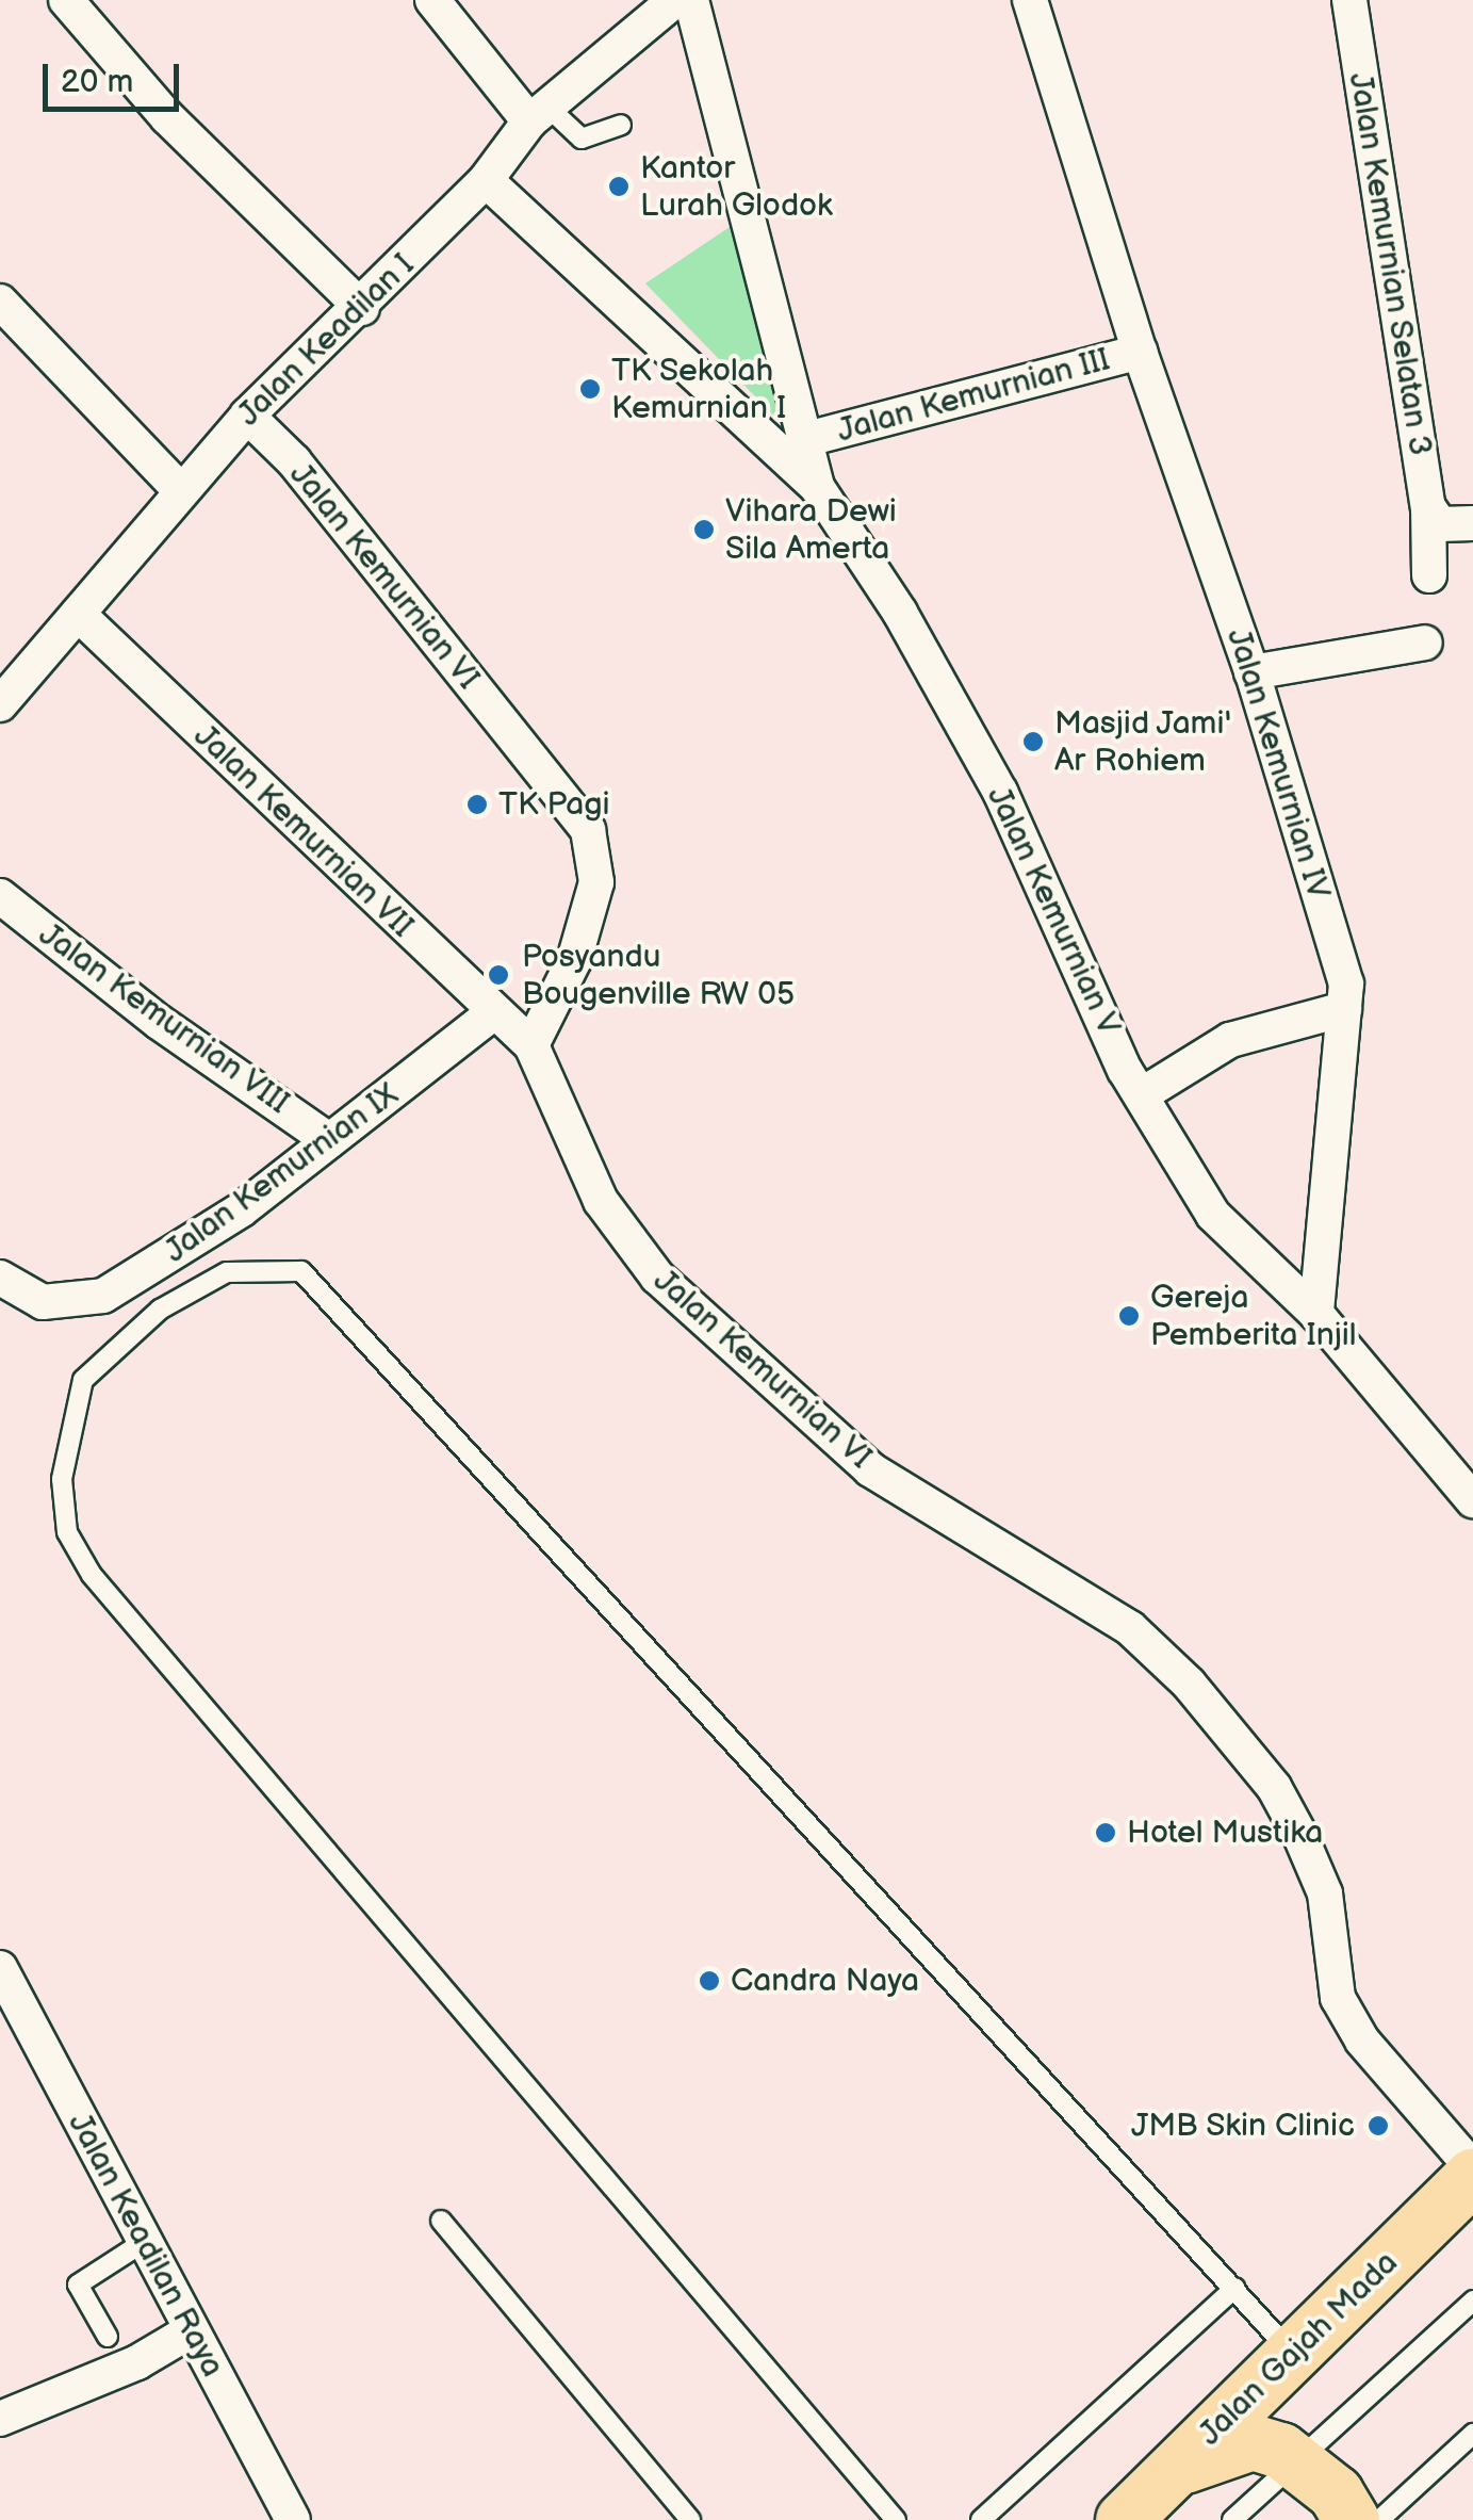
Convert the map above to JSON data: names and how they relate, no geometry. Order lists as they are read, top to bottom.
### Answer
{
  "streets": {
    "main road": ["Jalan Gajah Mada"],
    "street": [
      "Jalan Kemurnian Selatan 3",
      "Jalan Keadilan I",
      "Jalan Kemurnian III",
      "Jalan Kemurnian VI",
      "Jalan Kemurnian IV",
      "Jalan Kemurnian VII",
      "Jalan Kemurnian V",
      "Jalan Kemurnian VIII",
      "Jalan Kemurnian IX",
      "Jalan Keadilan Raya"
    ]
  },
  "crossings": [
    ["Jalan Keadilan I", "Jalan Kemurnian VI"],
    ["Jalan Keadilan I", "Jalan Kemurnian VII"],
    ["Jalan Keadilan I", "Jalan Kemurnian V"],
    ["Jalan Kemurnian III", "Jalan Kemurnian IV"],
    ["Jalan Kemurnian III", "Jalan Kemurnian V"],
    ["Jalan Kemurnian VI", "Jalan Kemurnian VII"],
    ["Jalan Kemurnian IV", "Jalan Kemurnian V"],
    ["Jalan Kemurnian VII", "Jalan Kemurnian IX"],
    ["Jalan Kemurnian VIII", "Jalan Kemurnian IX"]
  ],
  "places": [
    "Kantor Lurah Glodok",
    "TK Sekolah Kemurnian I",
    "Vihara Dewi Sila Amerta",
    "Masjid Jami' Ar Rohiem",
    "TK Pagi",
    "Posyandu Bougenville RW 05",
    "Gereja Pemberita Injil",
    "Hotel Mustika",
    "Candra Naya",
    "JMB Skin Clinic"
  ],
  "scale_bar": "20 m"
}
